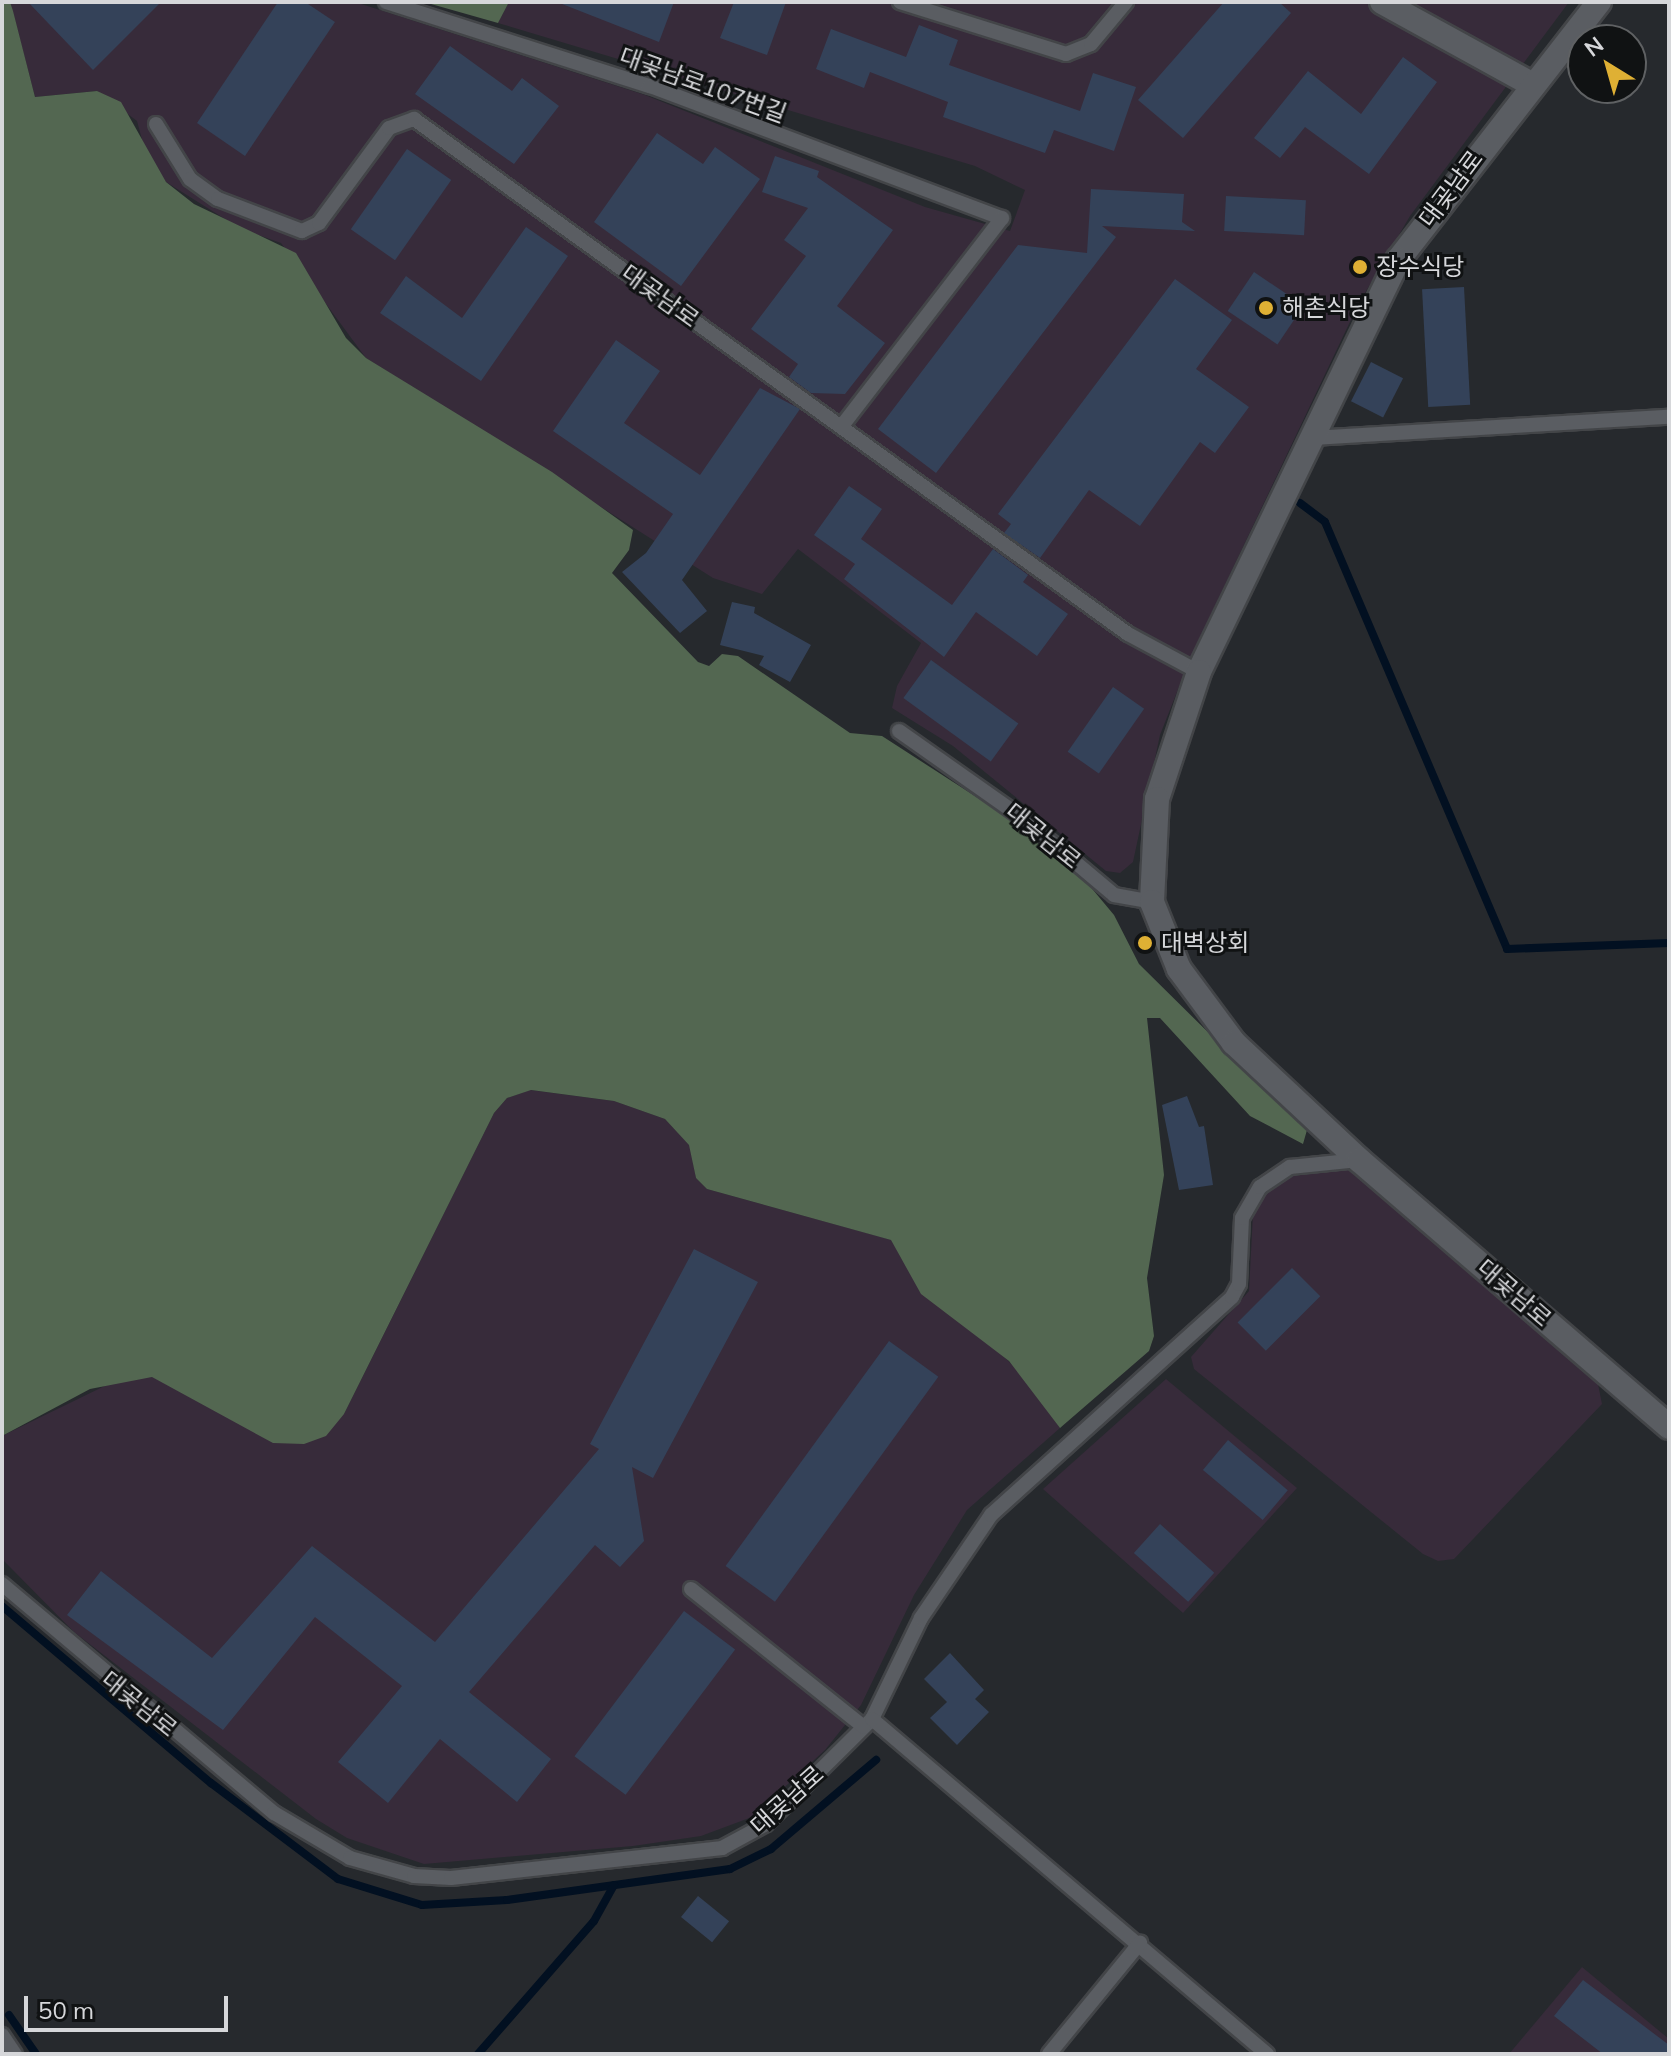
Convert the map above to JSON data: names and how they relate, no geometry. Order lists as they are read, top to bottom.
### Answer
{
  "streets": {
    "street": ["대곶남로"],
    "lane": ["대곶남로107번길"]
  },
  "crossings": [
    ["대곶남로107번길", "대곶남로"]
  ],
  "places": ["장수식당", "해촌식당", "대벽상회"],
  "scale_bar": "50 m",
  "north": "top left"
}
